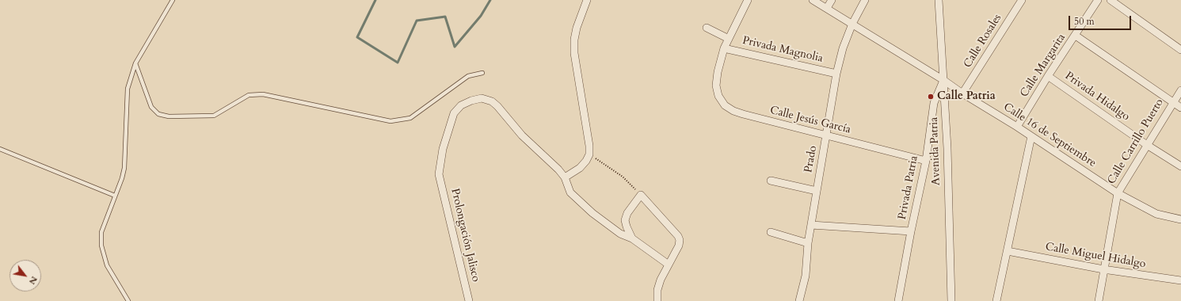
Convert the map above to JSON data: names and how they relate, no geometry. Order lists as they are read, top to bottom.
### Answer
{
  "streets": {
    "street": [
      "Calle Rosales",
      "Privada Magnolia",
      "Calle Margarita",
      "Privada Hidalgo",
      "Calle Jesús García",
      "Calle 16 de Septiembre",
      "Calle Carrillo Puerto",
      "Avenida Patria",
      "Prado",
      "Privada Patria",
      "Prolongación Jalisco",
      "Calle Miguel Hidalgo"
    ]
  },
  "crossings": [
    ["Calle Rosales", "Calle 16 de Septiembre"],
    ["Privada Magnolia", "Calle Jesús García"],
    ["Privada Magnolia", "Prado"],
    ["Calle Margarita", "Privada Hidalgo"],
    ["Calle Margarita", "Calle 16 de Septiembre"],
    ["Privada Hidalgo", "Calle Carrillo Puerto"],
    ["Calle Jesús García", "Prado"],
    ["Calle Jesús García", "Privada Patria"],
    ["Calle 16 de Septiembre", "Calle Carrillo Puerto"],
    ["Calle 16 de Septiembre", "Avenida Patria"],
    ["Calle 16 de Septiembre", "Prado"],
    ["Calle 16 de Septiembre", "Privada Patria"],
    ["Calle Carrillo Puerto", "Calle Miguel Hidalgo"],
    ["Avenida Patria", "Privada Patria"]
  ],
  "places": ["Calle Patria"],
  "scale_bar": "50 m",
  "north": "bottom right"
}
